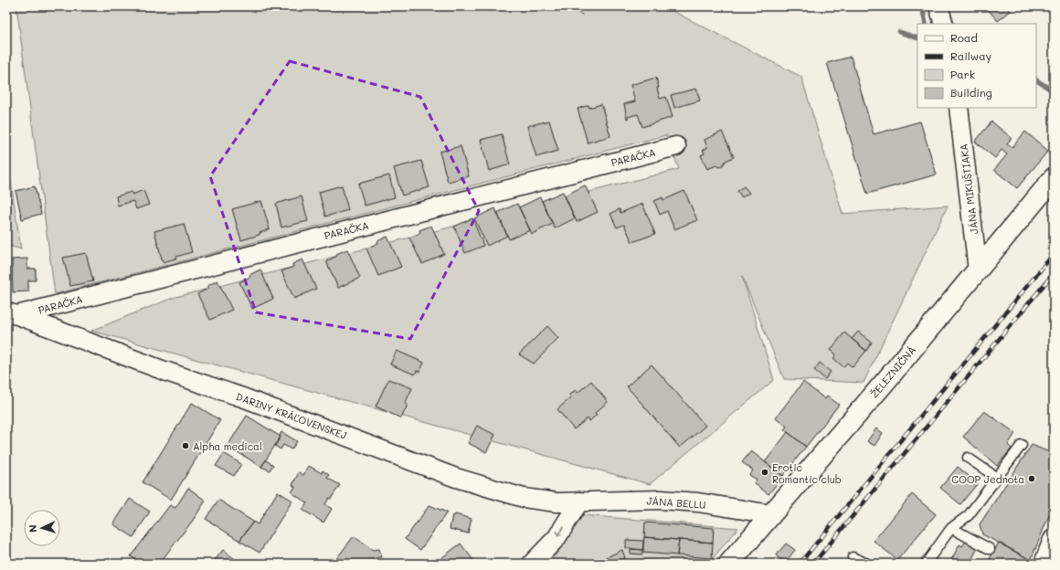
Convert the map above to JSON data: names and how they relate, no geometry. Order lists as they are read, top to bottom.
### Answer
{
  "streets": {
    "street": [
      "PARAČKA",
      "JÁNA MIKUŠTIAKA",
      "ŽELEZNIČNÁ",
      "DARINY KRÁĽOVENSKEJ",
      "JÁNA BELLU"
    ]
  },
  "crossings": [
    ["PARAČKA", "DARINY KRÁĽOVENSKEJ"],
    ["JÁNA MIKUŠTIAKA", "ŽELEZNIČNÁ"],
    ["ŽELEZNIČNÁ", "JÁNA BELLU"],
    ["DARINY KRÁĽOVENSKEJ", "JÁNA BELLU"]
  ],
  "places": ["Alpha medical", "Erotic Romantic club", "COOP Jednota"],
  "legend": [
    "Road",
    "Railway",
    "Park",
    "Building"
  ],
  "north": "left"
}
